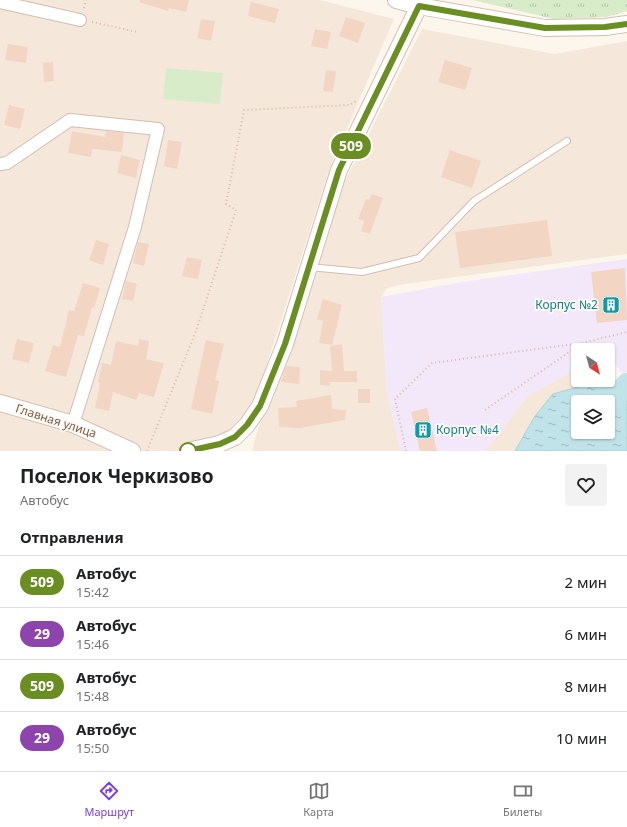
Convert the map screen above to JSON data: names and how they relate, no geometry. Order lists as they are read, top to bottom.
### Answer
{
  "streets": {
    "main road": ["Главная улица"]
  },
  "places": {
    "building": ["Корпус №2", "Корпус №4"]
  },
  "lines": ["bus line 509"],
  "north": "bottom right",
  "page": {
    "on_map": "509",
    "heading": [
      ["Поселок Черкизово", "Автобус"],
      "Отправления"
    ],
    "list": [
      {
        "mark": "509",
        "name": "Автобус",
        "note": "15:42",
        "value": "2 мин"
      },
      {
        "mark": "29",
        "name": "Автобус",
        "note": "15:46",
        "value": "6 мин"
      },
      {
        "mark": "509",
        "name": "Автобус",
        "note": "15:48",
        "value": "8 мин"
      },
      {
        "mark": "29",
        "name": "Автобус",
        "note": "15:50",
        "value": "10 мин"
      }
    ],
    "tabs": ["Маршрут", "Карта", "Билеты"]
  }
}
